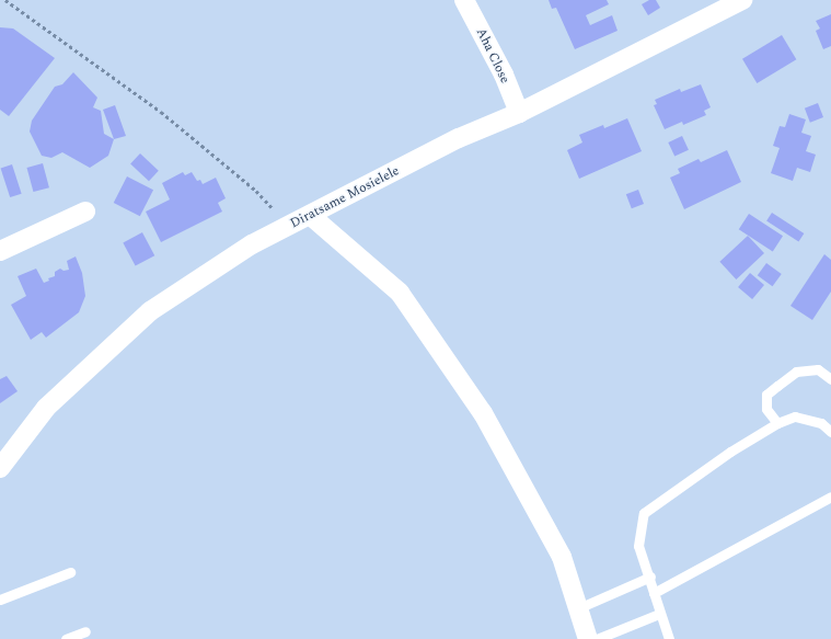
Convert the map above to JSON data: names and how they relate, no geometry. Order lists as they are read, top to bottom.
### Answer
{
  "streets": {
    "street": ["Aha Close", "Diratsame Mosielele"]
  },
  "crossings": [
    ["Aha Close", "Diratsame Mosielele"]
  ]
}
